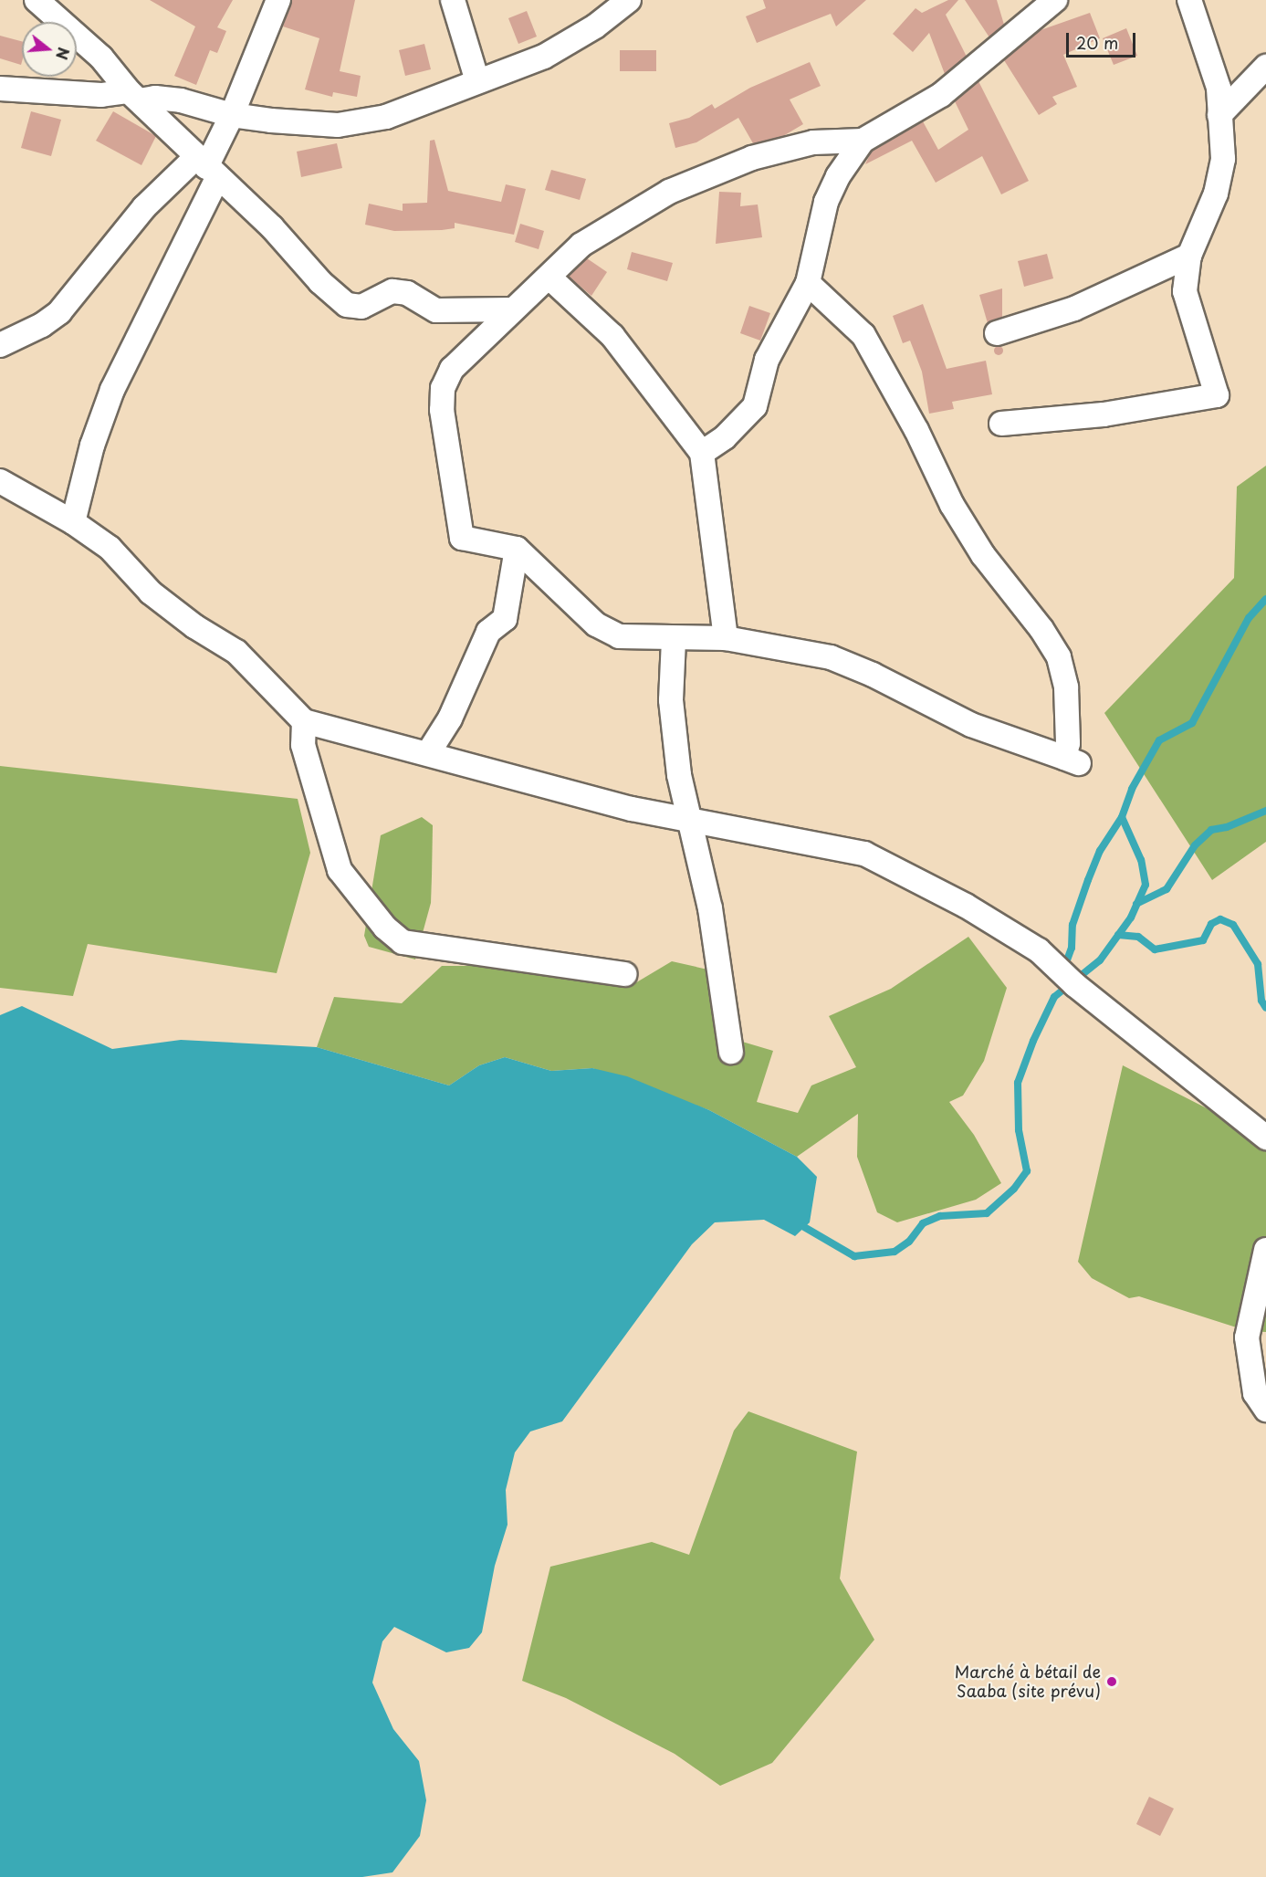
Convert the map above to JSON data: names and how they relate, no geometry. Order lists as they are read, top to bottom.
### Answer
{
  "places": ["Marché à bétail de Saaba (site prévu)"],
  "scale_bar": "20 m",
  "north": "right"
}
